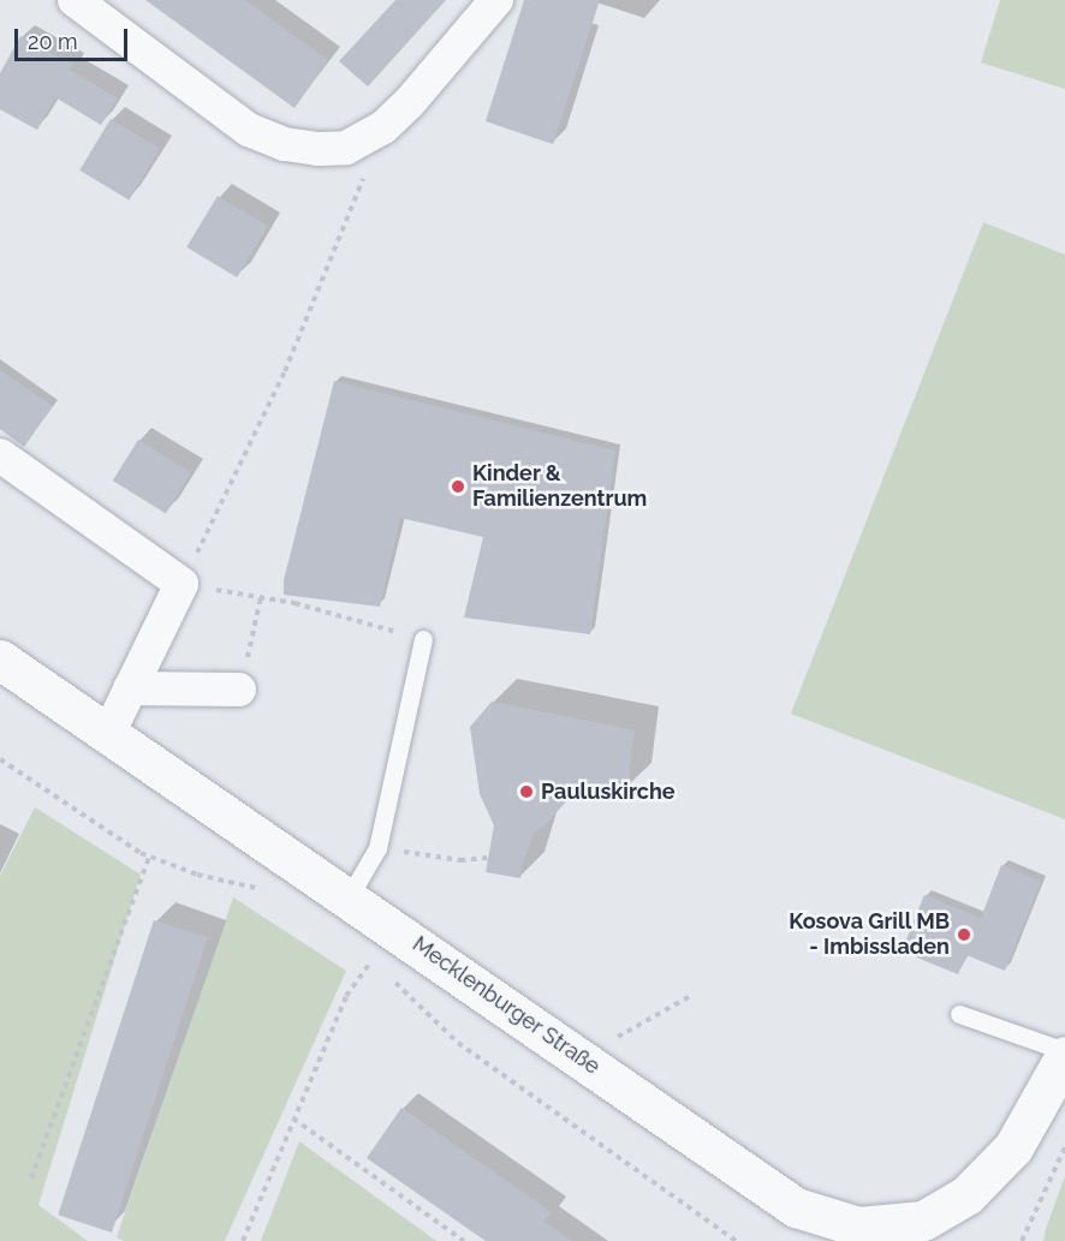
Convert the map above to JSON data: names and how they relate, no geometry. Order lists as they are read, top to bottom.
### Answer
{
  "streets": {
    "street": ["Mecklenburger Straße"]
  },
  "places": ["Kinder & Familienzentrum", "Pauluskirche", "Kosova Grill MB - Imbissladen"],
  "scale_bar": "20 m"
}
